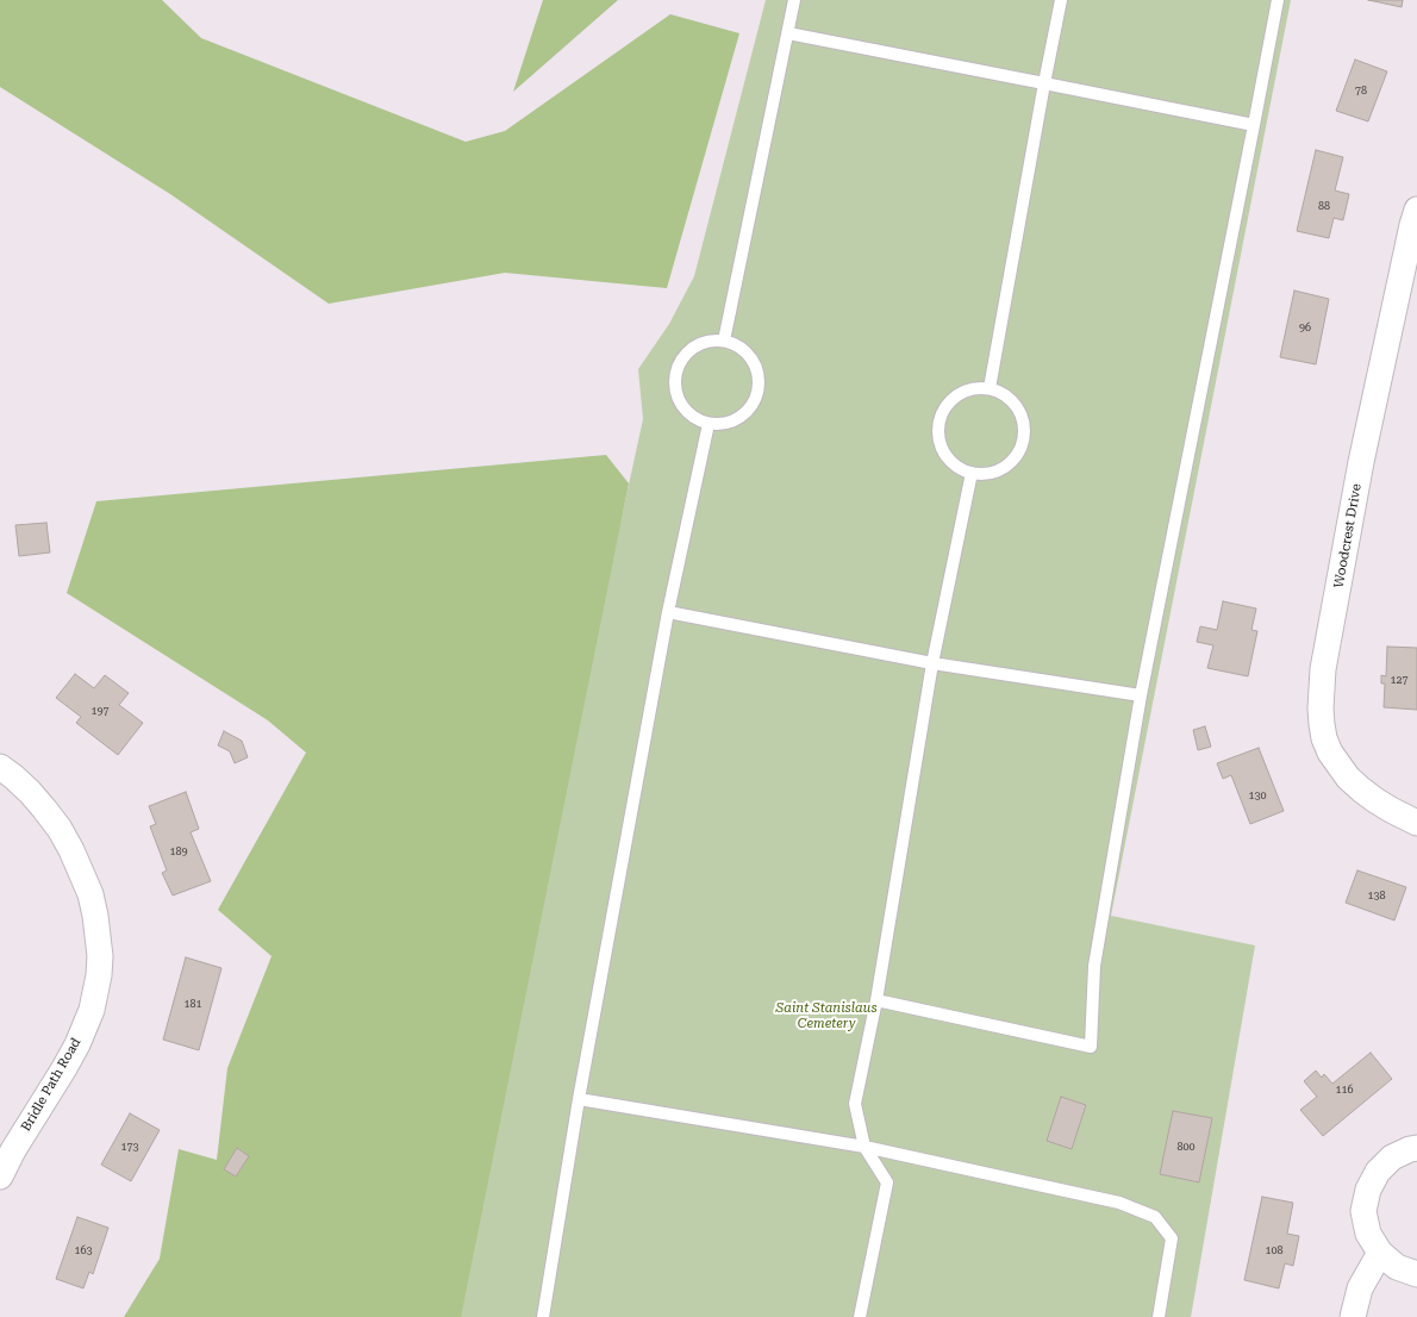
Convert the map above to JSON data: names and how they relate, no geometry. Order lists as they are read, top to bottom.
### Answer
{
  "streets": {
    "street": ["Woodcrest Drive", "Bridle Path Road"]
  },
  "parks": ["Saint Stanislaus Cemetery"],
  "house_numbers": [
    "78",
    "88",
    "96",
    "127",
    "197",
    "130",
    "189",
    "138",
    "181",
    "116",
    "173",
    "800",
    "163",
    "108"
  ]
}
